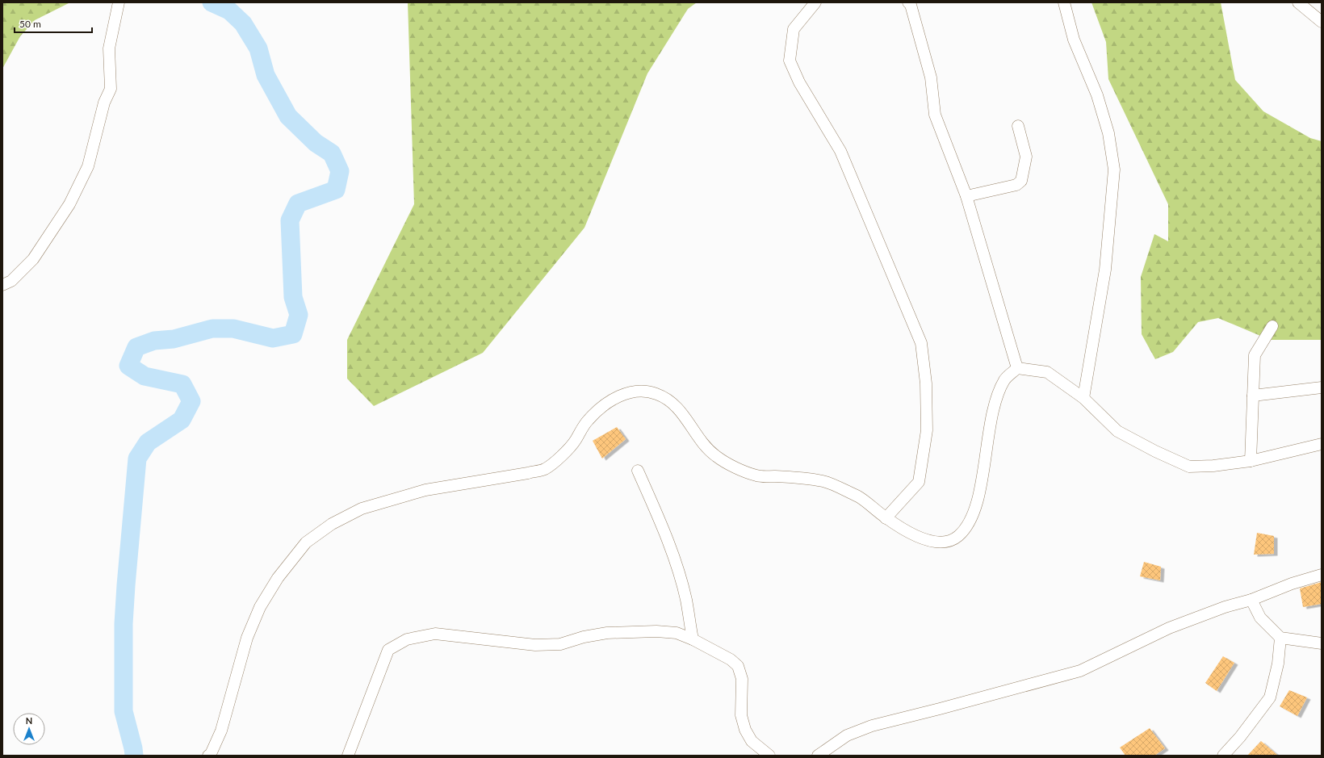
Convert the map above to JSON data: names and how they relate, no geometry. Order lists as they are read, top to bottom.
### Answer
{
  "scale_bar": "50 m",
  "north": "top"
}
